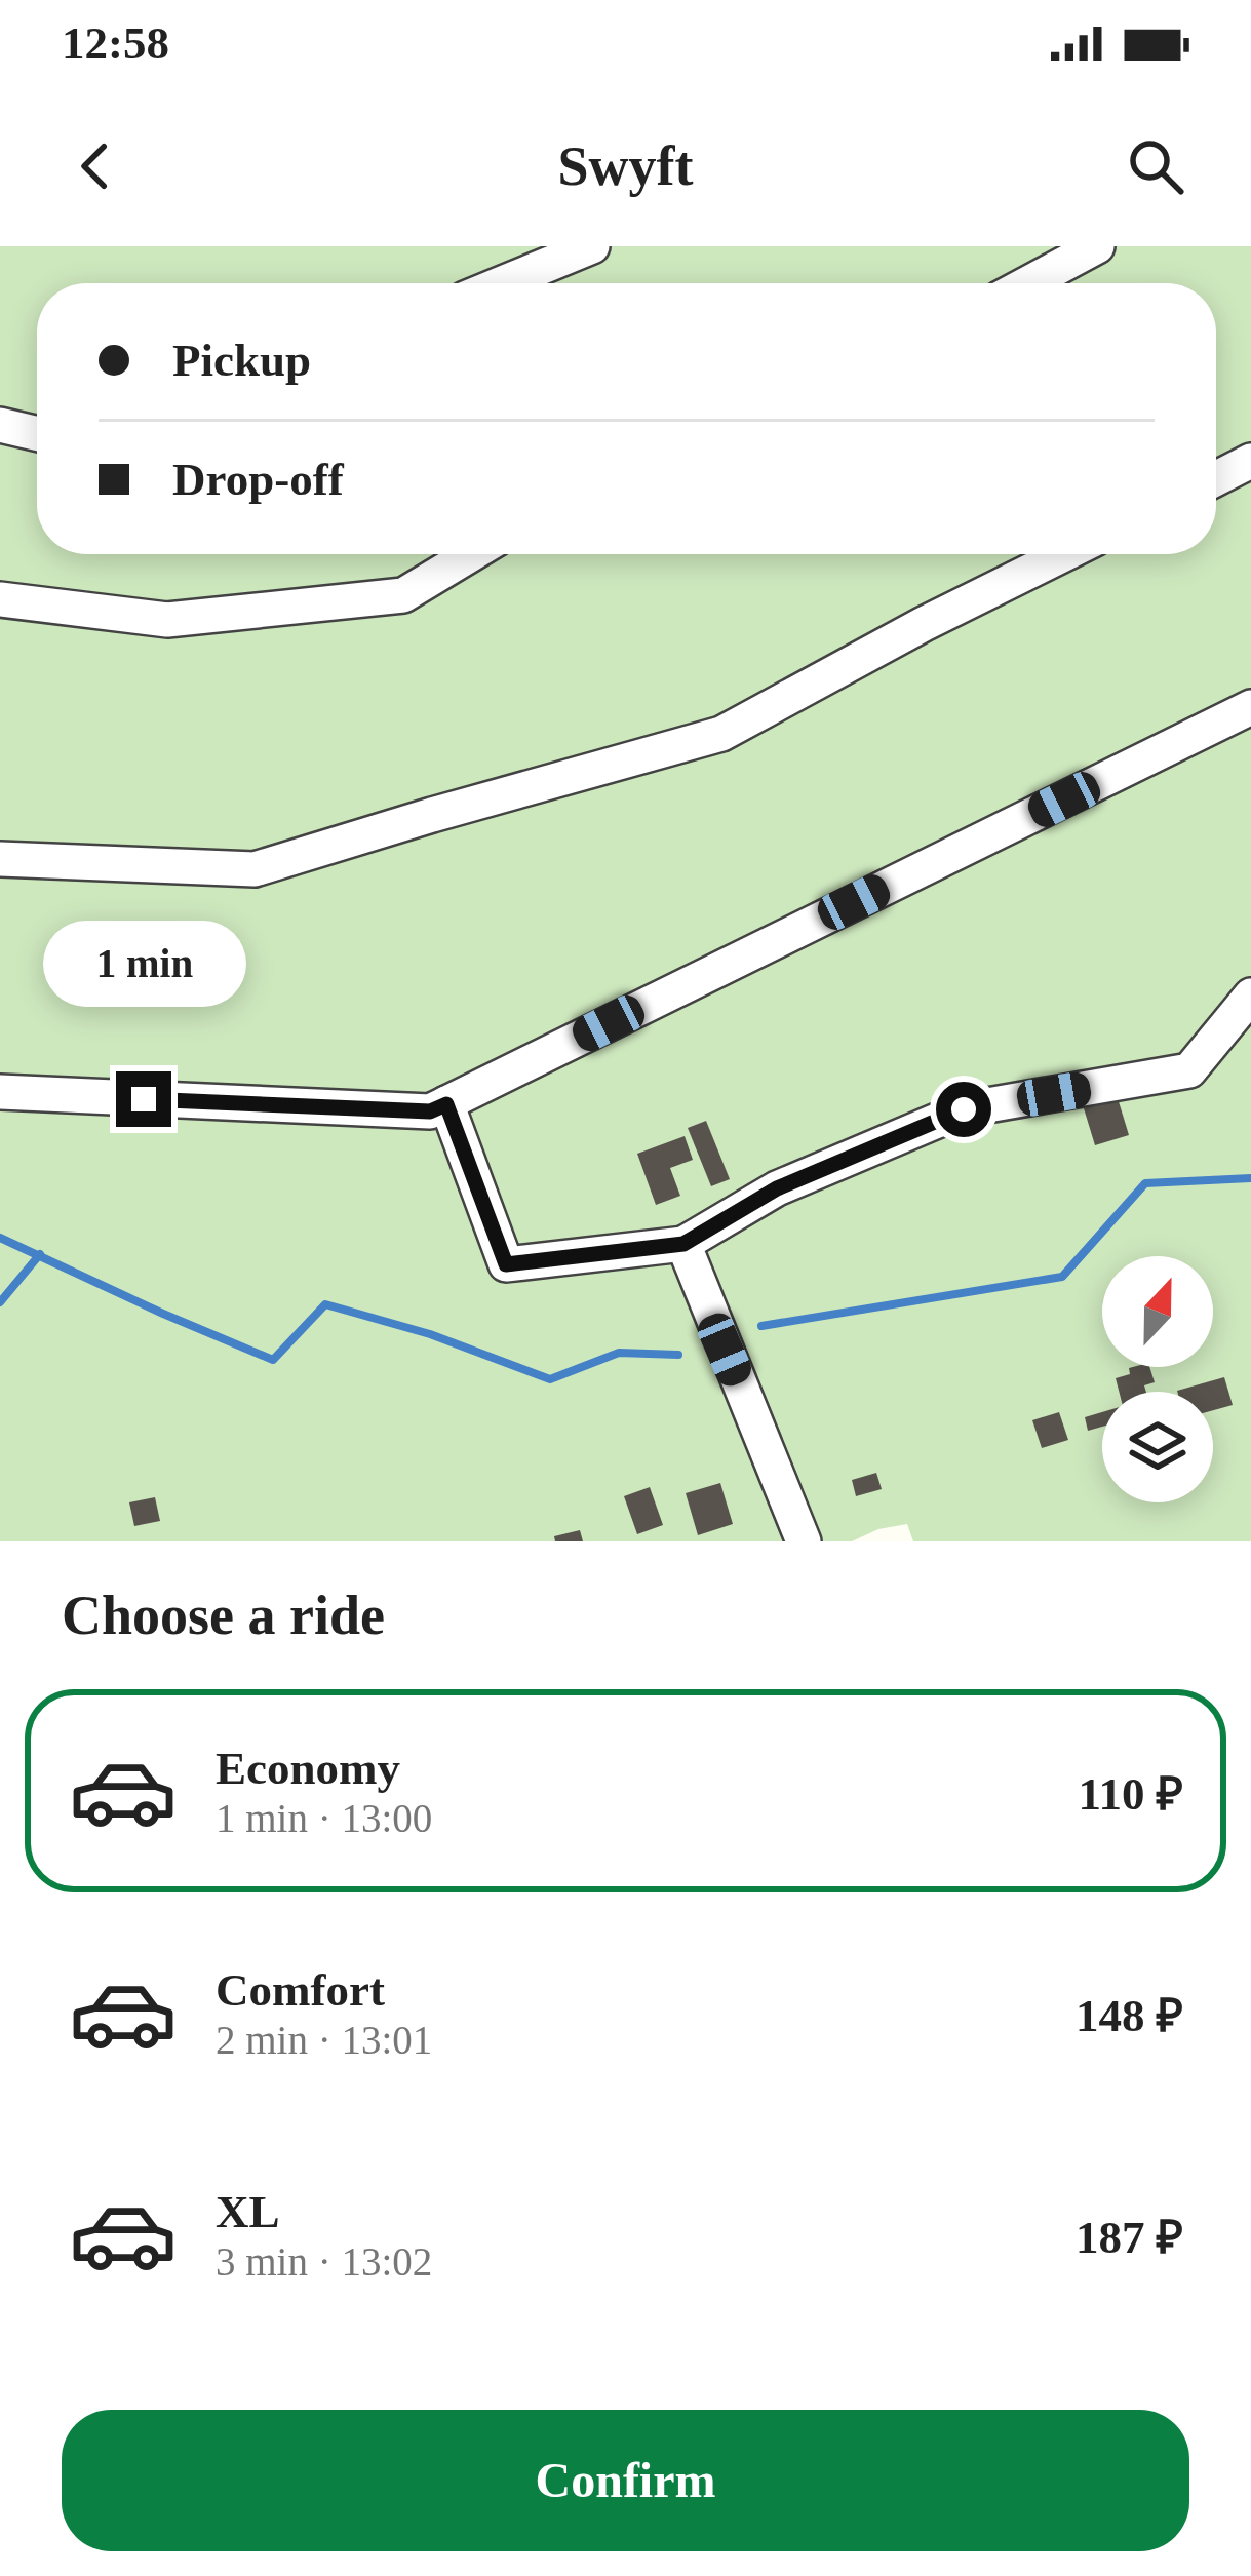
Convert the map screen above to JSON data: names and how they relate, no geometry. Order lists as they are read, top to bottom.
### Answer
{
  "north": "top",
  "page": {
    "status": "12:58",
    "header": "Swyft",
    "banner": ["Pickup", "Drop-off"],
    "bubble": "1 min",
    "heading": "Choose a ride",
    "list": [
      {
        "name": "Economy",
        "note": "1 min · 13:00",
        "value": "110 ₽"
      },
      {
        "name": "Comfort",
        "note": "2 min · 13:01",
        "value": "148 ₽"
      },
      {
        "name": "XL",
        "note": "3 min · 13:02",
        "value": "187 ₽"
      }
    ],
    "buttons": "Confirm"
  }
}
